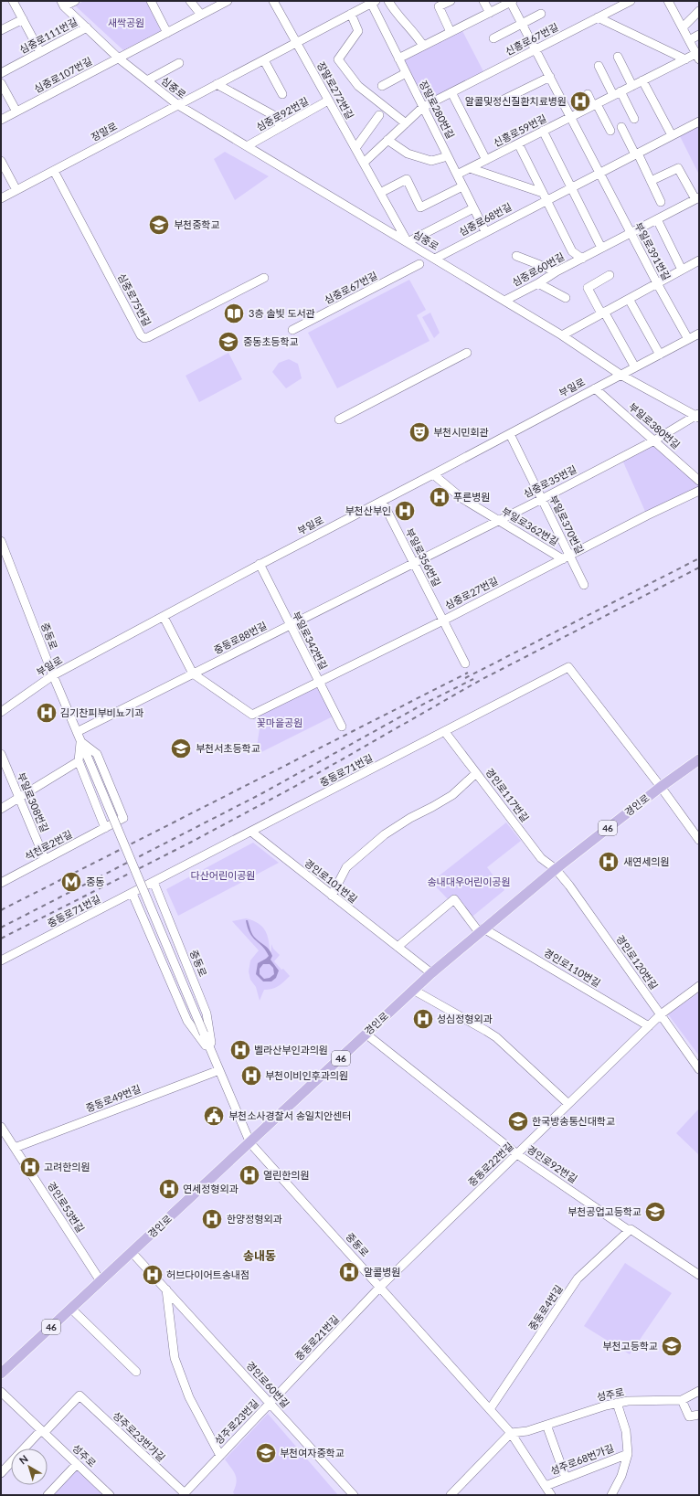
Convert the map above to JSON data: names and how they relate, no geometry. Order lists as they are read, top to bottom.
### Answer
{
  "streets": {
    "main road": ["경인로", "46"],
    "street": [
      "심중로111번길",
      "신흥로67번길",
      "심중로107번길",
      "심중로",
      "장말로272번길",
      "장말로280번길",
      "심중로92번길",
      "신흥로59번길",
      "장말로",
      "심중로68번길",
      "부일로391번길",
      "심중로60번길",
      "심중로67번길",
      "심중로75번길",
      "부일로",
      "부일로380번길",
      "심중로35번길",
      "부일로370번길",
      "부일로362번길",
      "부일로356번길",
      "심중로27번길",
      "중동로",
      "중동로88번길",
      "부일로342번길",
      "중동로71번길",
      "경인로117번길",
      "부일로308번길",
      "석천로2번길",
      "경인로101번길",
      "경인로120번길",
      "경인로110번길",
      "중동로49번길",
      "중동로22번길",
      "경인로92번길",
      "경인로53번길",
      "중동로4번길",
      "중동로21번길",
      "경인로60번길",
      "성주로",
      "성주로23번길",
      "성주로23번가길",
      "성주로68번가길"
    ]
  },
  "crossings": [
    ["심중로111번길", "심중로"],
    ["신흥로67번길", "장말로272번길"],
    ["신흥로67번길", "장말로280번길"],
    ["신흥로67번길", "부일로391번길"],
    ["심중로107번길", "심중로"],
    ["심중로", "장말로272번길"],
    ["심중로", "심중로92번길"],
    ["심중로", "장말로"],
    ["심중로", "심중로68번길"],
    ["심중로", "심중로60번길"],
    ["심중로", "부일로"],
    ["심중로", "심중로35번길"],
    ["장말로272번길", "심중로92번길"],
    ["장말로272번길", "장말로"],
    ["장말로280번길", "신흥로59번길"],
    ["장말로280번길", "장말로"],
    ["장말로280번길", "심중로68번길"],
    ["신흥로59번길", "부일로391번길"],
    ["장말로", "심중로75번길"],
    ["심중로68번길", "부일로391번길"],
    ["심중로68번길", "심중로60번길"],
    ["부일로391번길", "심중로60번길"],
    ["부일로391번길", "부일로"],
    ["부일로", "부일로380번길"],
    ["부일로", "부일로370번길"],
    ["부일로", "부일로362번길"],
    ["부일로", "부일로356번길"],
    ["부일로", "중동로"],
    ["부일로", "부일로342번길"],
    ["부일로380번길", "심중로35번길"],
    ["심중로35번길", "부일로370번길"],
    ["심중로35번길", "부일로362번길"],
    ["심중로35번길", "부일로356번길"],
    ["심중로35번길", "중동로88번길"],
    ["부일로370번길", "부일로362번길"],
    ["부일로370번길", "심중로27번길"],
    ["부일로362번길", "심중로27번길"],
    ["부일로356번길", "심중로27번길"],
    ["부일로356번길", "중동로88번길"],
    ["심중로27번길", "중동로88번길"],
    ["심중로27번길", "부일로342번길"],
    ["중동로", "중동로88번길"],
    ["중동로", "중동로71번길"],
    ["중동로", "경인로"],
    ["중동로", "석천로2번길"],
    ["중동로", "중동로49번길"],
    ["중동로", "중동로22번길"],
    ["중동로", "중동로4번길"],
    ["중동로", "중동로21번길"],
    ["중동로", "성주로"],
    ["중동로", "성주로68번가길"],
    ["중동로88번길", "부일로342번길"],
    ["중동로71번길", "경인로117번길"],
    ["중동로71번길", "경인로"],
    ["중동로71번길", "경인로101번길"],
    ["경인로117번길", "경인로"],
    ["경인로117번길", "경인로120번길"],
    ["부일로308번길", "석천로2번길"],
    ["경인로", "경인로101번길"],
    ["경인로", "경인로120번길"],
    ["경인로", "경인로110번길"],
    ["경인로", "경인로92번길"],
    ["경인로", "경인로53번길"],
    ["경인로", "경인로60번길"],
    ["경인로120번길", "중동로22번길"],
    ["경인로110번길", "중동로22번길"],
    ["중동로49번길", "경인로53번길"],
    ["중동로22번길", "경인로92번길"],
    ["중동로22번길", "중동로21번길"],
    ["경인로92번길", "중동로4번길"],
    ["중동로21번길", "경인로60번길"],
    ["중동로21번길", "성주로23번길"],
    ["경인로60번길", "성주로23번길"],
    ["성주로", "성주로23번가길"],
    ["성주로23번길", "성주로23번가길"]
  ],
  "districts": ["송내동"],
  "parks": [
    "새싹공원",
    "꽃마을공원",
    "다산어린이공원",
    "송내대우어린이공원"
  ],
  "places": {
    "hospital": [
      "알콜및정신질환치료병원",
      "푸른병원",
      "부천산부인",
      "김기찬피부비뇨기과",
      "새연세의원",
      "성심정형외과",
      "벨라산부인과의원",
      "부천이비인후과의원",
      "고려한의원",
      "열린한의원",
      "연세정형외과",
      "한양정형외과",
      "알콜병원",
      "허브다이어트송내점"
    ],
    "school or university": [
      "부천중학교",
      "중동초등학교",
      "부천서초등학교",
      "한국방송통신대학교",
      "부천공업고등학교",
      "부천고등학교",
      "부천여자중학교"
    ],
    "library": ["3층 솔빛 도서관"],
    "theatre": ["부천시민회관"],
    "metro station": ["중동"],
    "public building": ["부천소사경찰서 송일치안센터"]
  },
  "north": "top left"
}
